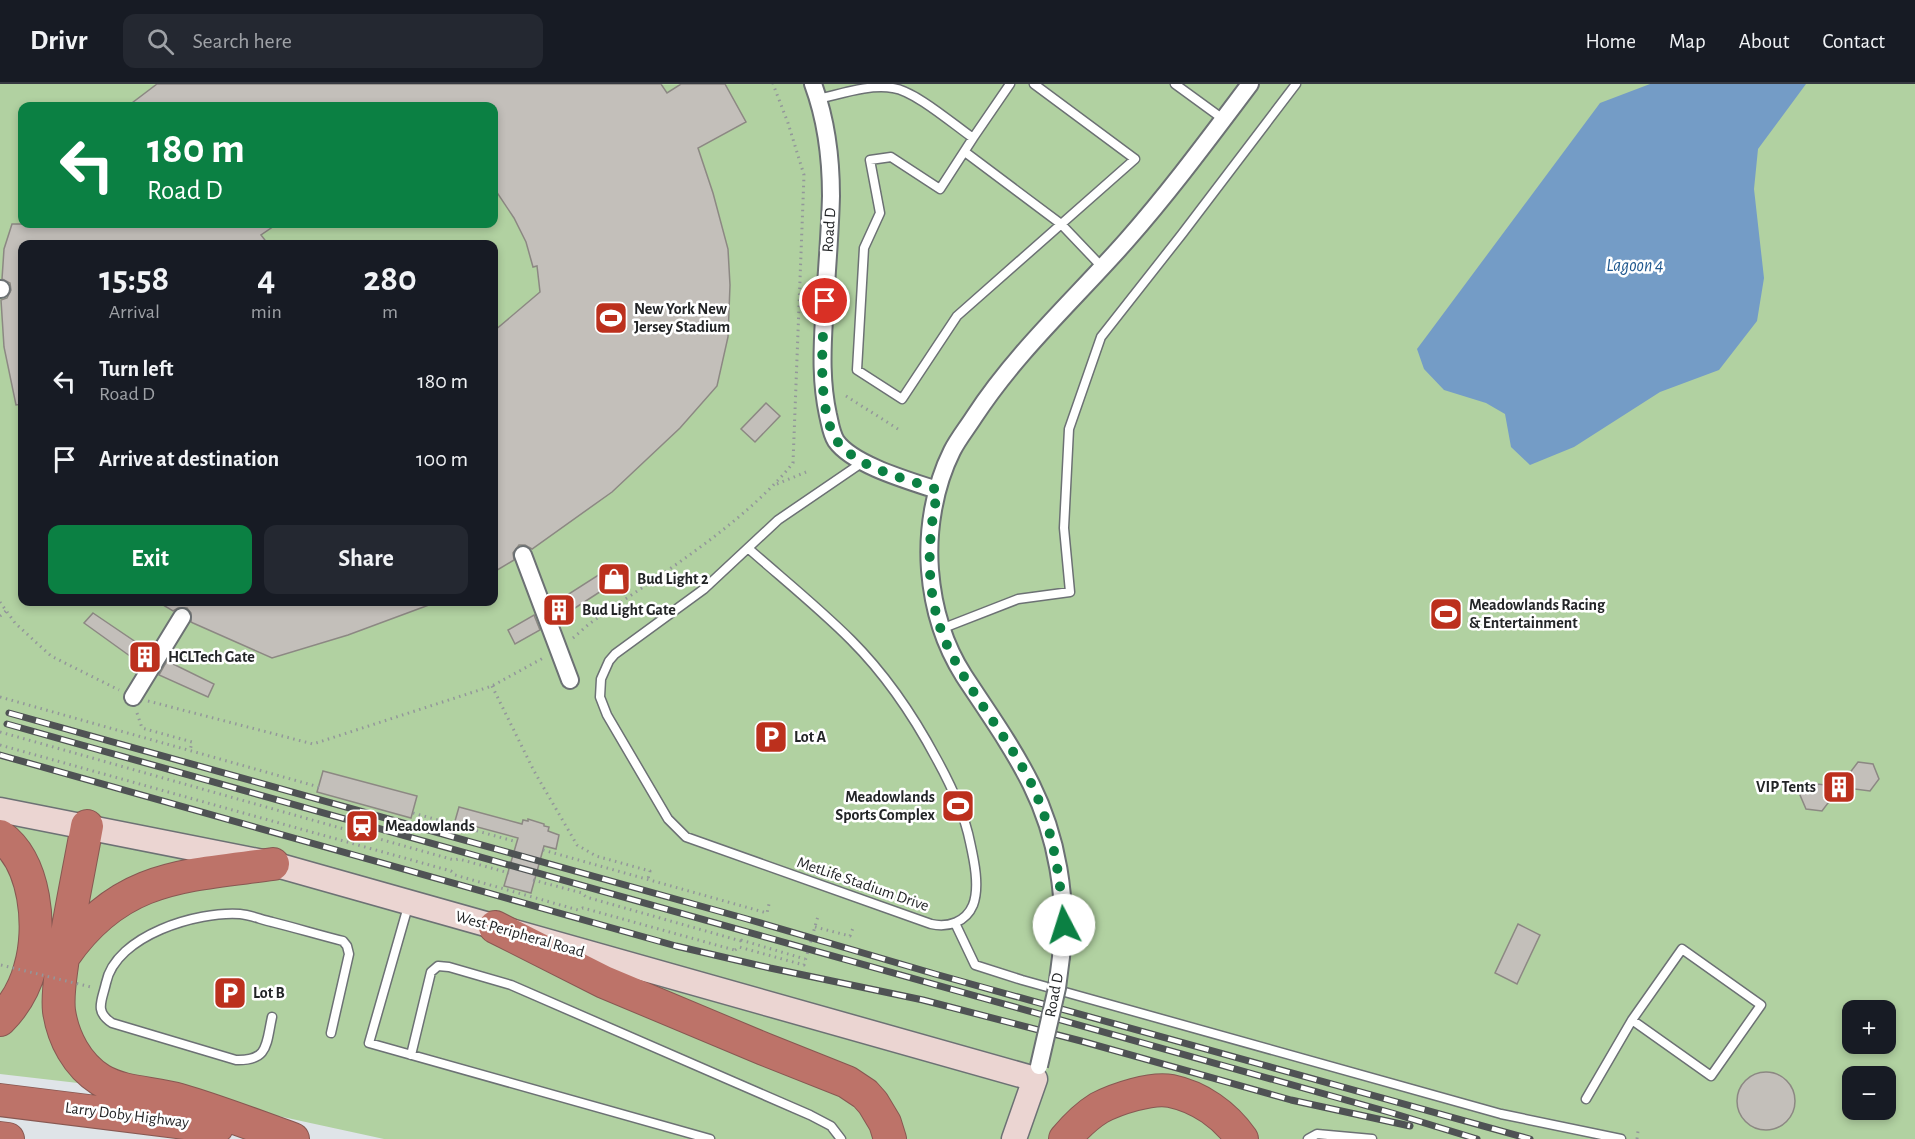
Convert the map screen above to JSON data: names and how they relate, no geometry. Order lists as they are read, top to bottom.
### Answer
{
  "streets": {
    "highway": ["Larry Doby Highway"],
    "street": ["Road D", "West Peripheral Road"],
    "lane": ["MetLife Stadium Drive"]
  },
  "crossings": [
    ["Road D", "MetLife Stadium Drive"],
    ["Road D", "West Peripheral Road"]
  ],
  "water": ["Lagoon 4"],
  "places": {
    "sports": ["New York New Jersey Stadium", "Meadowlands Racing & Entertainment", "Meadowlands Sports Complex"],
    "shop": ["Bud Light 2"],
    "building": ["Bud Light Gate", "HCLTech Gate", "VIP Tents"],
    "parking": ["Lot A", "Lot B"],
    "station": ["Meadowlands"]
  },
  "page": {
    "header": "Drivr",
    "search": "Search here",
    "nav": [
      "Home",
      "Map",
      "About",
      "Contact"
    ],
    "turn": ["180 m", "Road D"],
    "eta": [
      "15:58",
      "Arrival",
      "4",
      "min",
      "280",
      "m"
    ],
    "list": [
      {
        "name": "Turn left",
        "note": "Road D",
        "value": "180 m"
      },
      {
        "name": "Arrive at destination",
        "value": "100 m"
      }
    ],
    "buttons": ["Exit", "Share"],
    "map_buttons": ["+", "−"]
  }
}
